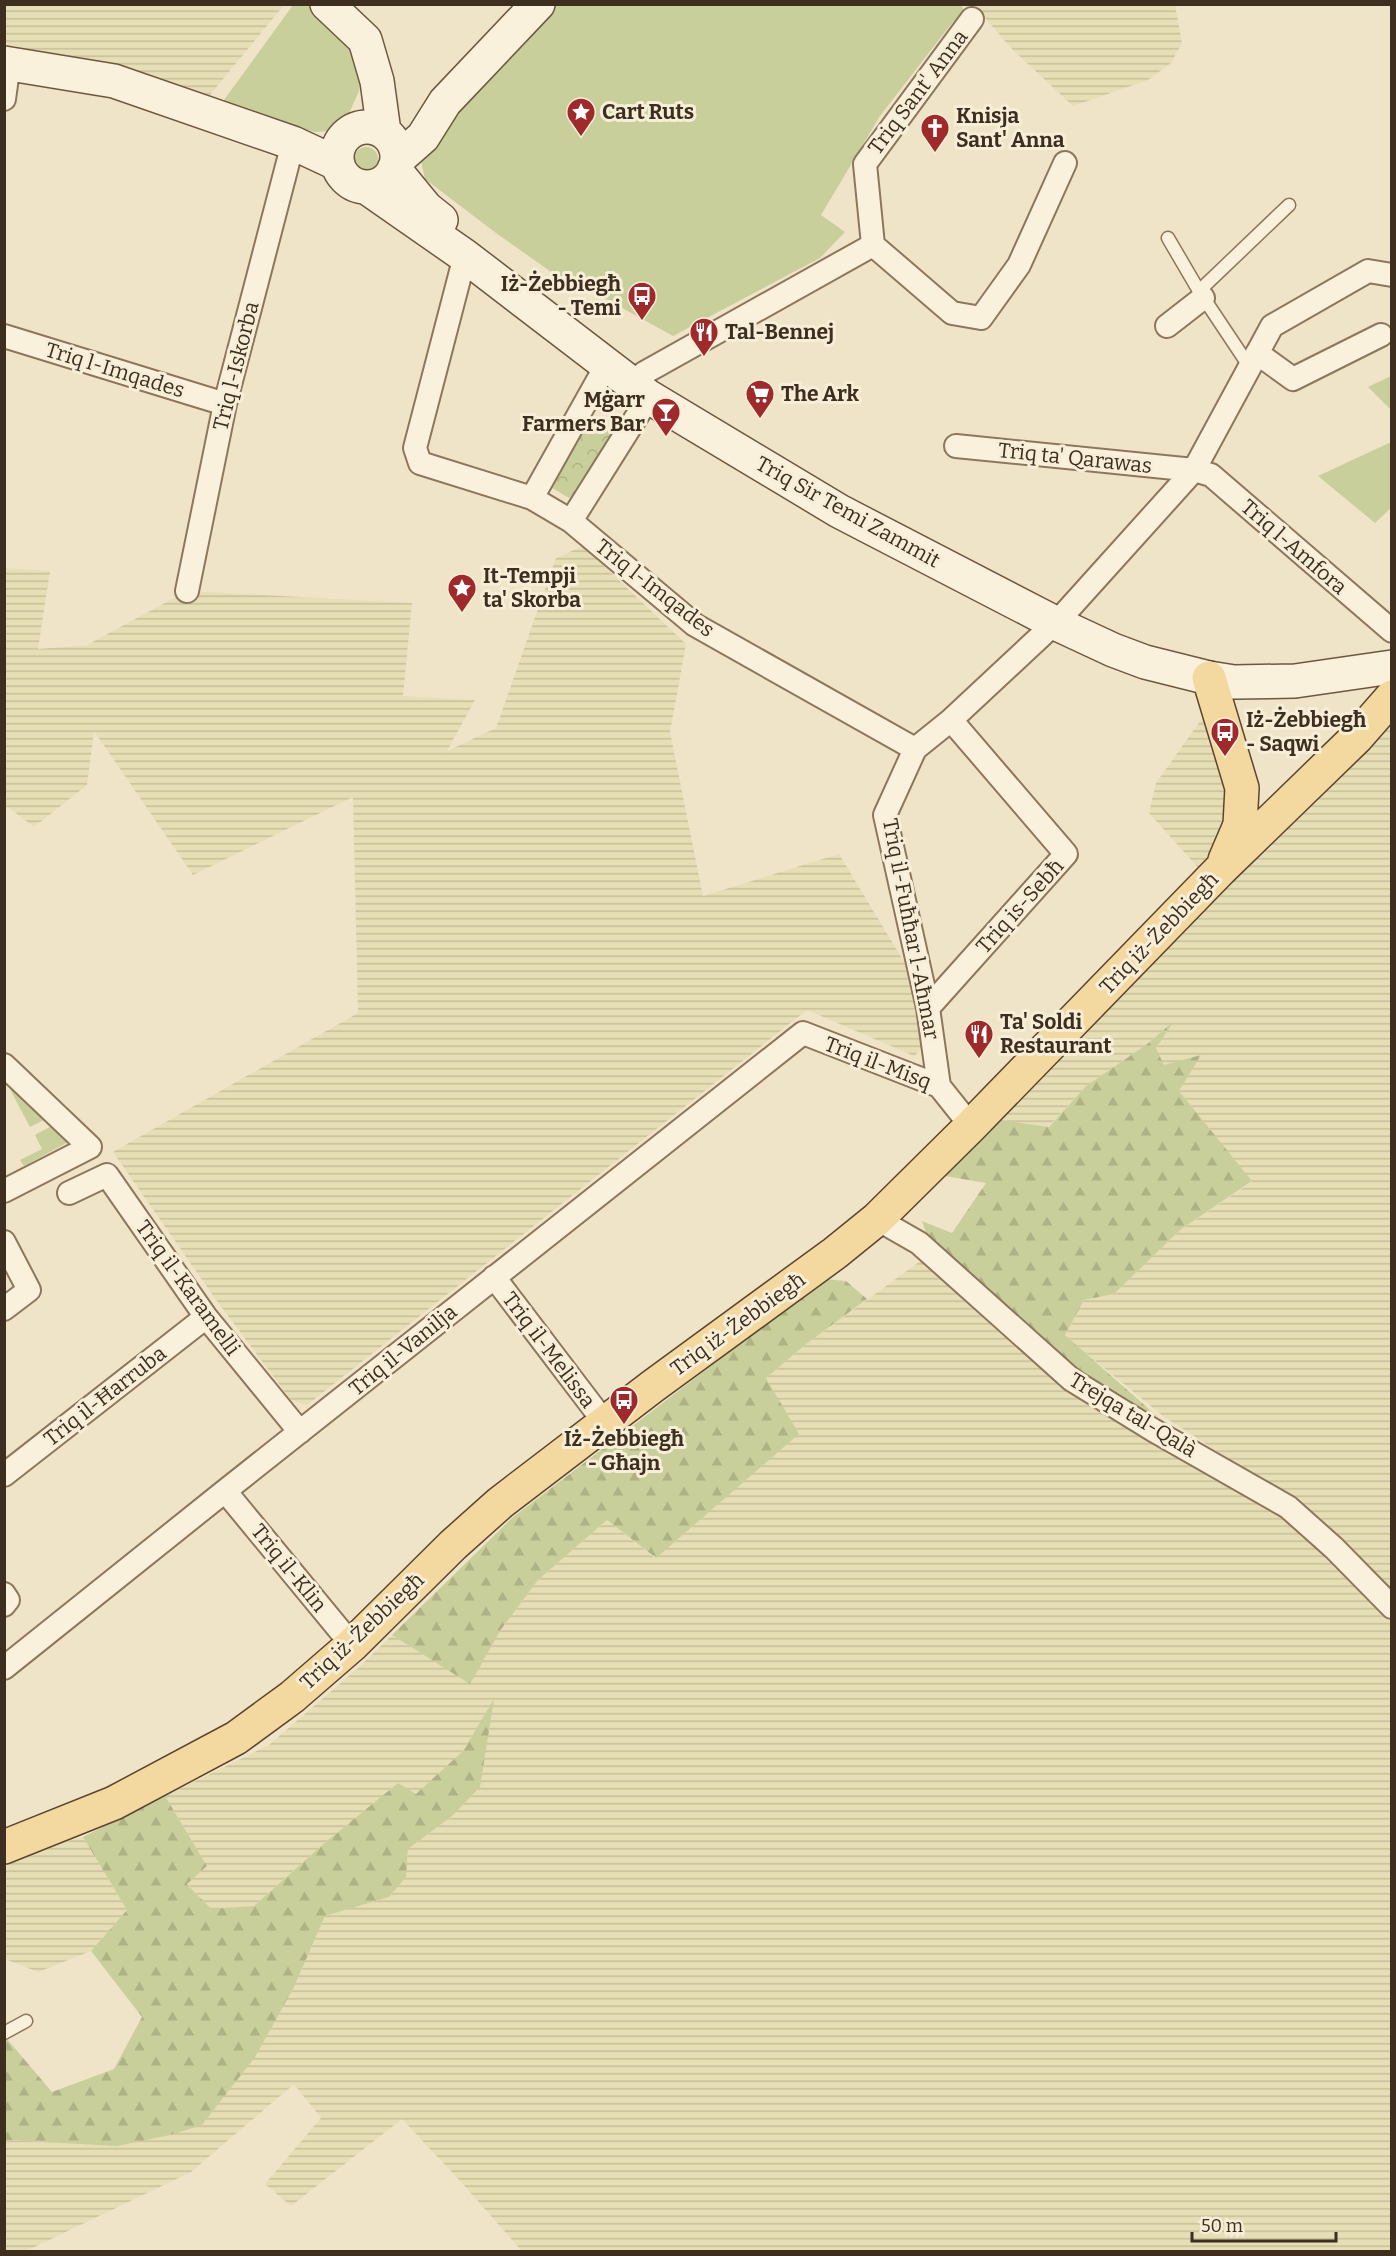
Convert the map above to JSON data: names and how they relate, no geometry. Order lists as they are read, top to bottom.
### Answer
{
  "streets": {
    "main road": ["Triq Sir Temi Zammit", "Triq iż-Żebbiegħ"],
    "street": [
      "Triq Sant' Anna",
      "Triq l-Iskorba",
      "Triq l-Imqades",
      "Triq ta' Qarawas",
      "Triq l-Amfora",
      "Triq is-Sebħ",
      "Triq il-Fuħħar l-Aħmar",
      "Triq il-Misq",
      "Triq il-Karamelli",
      "Triq il-Vanilja",
      "Triq il-Melissa",
      "Triq il-Ħarruba",
      "Trejqa tal-Qalà",
      "Triq il-Klin"
    ]
  },
  "crossings": [
    ["Triq l-Iskorba", "Triq l-Imqades"],
    ["Triq l-Imqades", "Triq Sir Temi Zammit"],
    ["Triq l-Imqades", "Triq il-Fuħħar l-Aħmar"],
    ["Triq ta' Qarawas", "Triq l-Amfora"],
    ["Triq ta' Qarawas", "Triq il-Fuħħar l-Aħmar"],
    ["Triq Sir Temi Zammit", "Triq il-Fuħħar l-Aħmar"],
    ["Triq l-Amfora", "Triq il-Fuħħar l-Aħmar"],
    ["Triq is-Sebħ", "Triq il-Fuħħar l-Aħmar"],
    ["Triq il-Fuħħar l-Aħmar", "Triq il-Misq"],
    ["Triq iż-Żebbiegħ", "Triq il-Misq"],
    ["Triq iż-Żebbiegħ", "Triq il-Melissa"],
    ["Triq iż-Żebbiegħ", "Trejqa tal-Qalà"],
    ["Triq iż-Żebbiegħ", "Triq il-Klin"],
    ["Triq il-Misq", "Triq il-Vanilja"],
    ["Triq il-Karamelli", "Triq il-Vanilja"],
    ["Triq il-Karamelli", "Triq il-Ħarruba"],
    ["Triq il-Vanilja", "Triq il-Melissa"],
    ["Triq il-Vanilja", "Triq il-Klin"]
  ],
  "places": {
    "place": ["Cart Ruts", "It-Tempji ta' Skorba"],
    "church": ["Knisja Sant' Anna"],
    "bus stop": ["Iż-Żebbiegħ - Temi", "Iż-Żebbiegħ - Saqwi", "Iż-Żebbiegħ - Għajn"],
    "restaurant": ["Tal-Bennej", "Ta' Soldi Restaurant"],
    "supermarket": ["The Ark"],
    "bar": ["Mġarr Farmers Bar"]
  },
  "scale_bar": "50 m"
}
